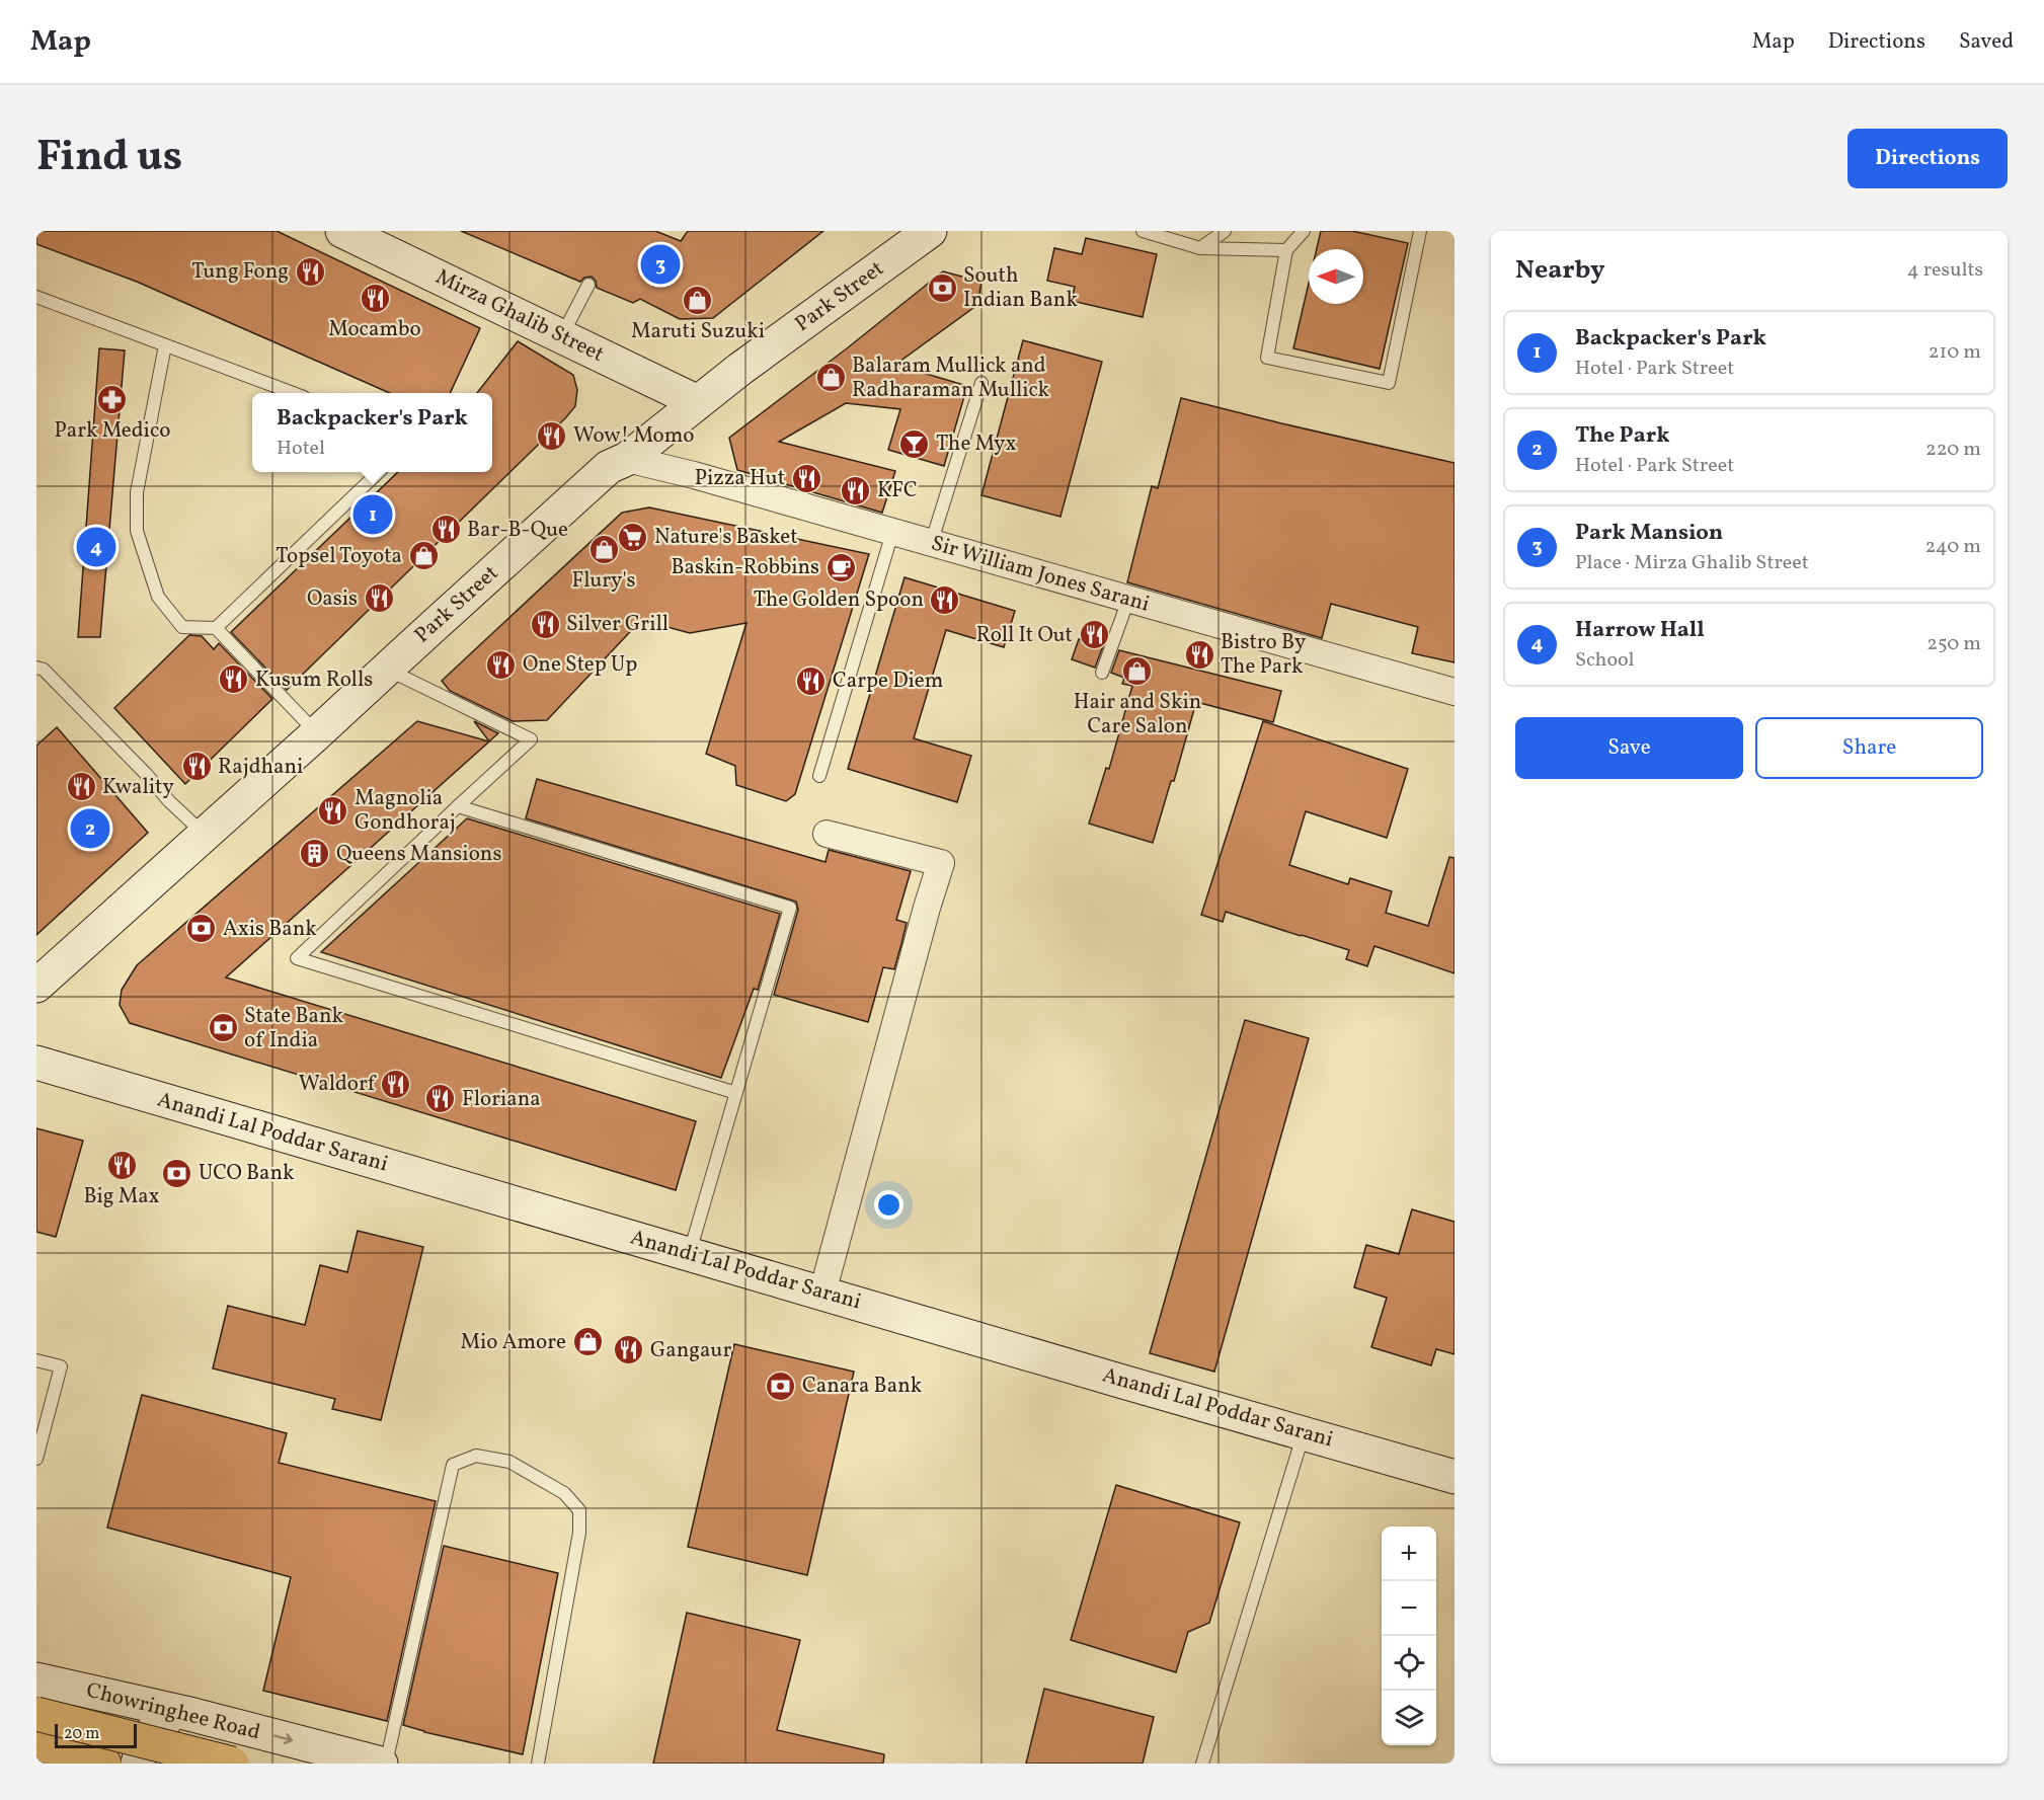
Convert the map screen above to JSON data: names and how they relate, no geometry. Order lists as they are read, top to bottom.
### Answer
{
  "streets": {
    "main road": [
      "Park Street",
      "Mirza Ghalib Street",
      "Anandi Lal Poddar Sarani",
      "Chowringhee Road"
    ],
    "street": ["Sir William Jones Sarani"]
  },
  "crossings": [
    ["Park Street", "Mirza Ghalib Street"],
    ["Park Street", "Sir William Jones Sarani"]
  ],
  "one_way": ["Chowringhee Road"],
  "places": {
    "restaurant": [
      "Tung Fong",
      "Mocambo",
      "Wow! Momo",
      "Pizza Hut",
      "KFC",
      "Bar-B-Que",
      "Oasis",
      "The Golden Spoon",
      "Silver Grill",
      "Roll It Out",
      "Bistro By The Park",
      "One Step Up",
      "Kusum Rolls",
      "Carpe Diem",
      "Rajdhani",
      "Kwality",
      "Magnolia Gondhoraj",
      "Waldorf",
      "Floriana",
      "Big Max",
      "Gangaur"
    ],
    "bank": [
      "South Indian Bank",
      "Axis Bank",
      "State Bank of India",
      "UCO Bank",
      "Canara Bank"
    ],
    "shop": [
      "Maruti Suzuki",
      "Balaram Mullick and Radharaman Mullick",
      "Flury's",
      "Topsel Toyota",
      "Hair and Skin Care Salon",
      "Mio Amore"
    ],
    "pharmacy": ["Park Medico"],
    "bar": ["The Myx"],
    "supermarket": ["Nature's Basket"],
    "cafe": ["Baskin-Robbins"],
    "building": ["Queens Mansions"]
  },
  "scale_bar": "20 m",
  "north": "left",
  "page": {
    "header": "Map",
    "nav": ["Map", "Directions", "Saved"],
    "title": "Find us",
    "buttons": [
      "Directions",
      ["Save", "Share"]
    ],
    "heading": ["Nearby", "4 results"],
    "pins": [
      "3",
      "1",
      "4",
      "2"
    ],
    "list": [
      {
        "mark": "1",
        "name": "Backpacker's Park",
        "note": "Hotel · Park Street",
        "value": "210 m"
      },
      {
        "mark": "2",
        "name": "The Park",
        "note": "Hotel · Park Street",
        "value": "220 m"
      },
      {
        "mark": "3",
        "name": "Park Mansion",
        "note": "Place · Mirza Ghalib Street",
        "value": "240 m"
      },
      {
        "mark": "4",
        "name": "Harrow Hall",
        "note": "School",
        "value": "250 m"
      }
    ],
    "popup": ["Backpacker's Park", "Hotel"],
    "map_buttons": ["+", "−"],
    "scale": "20 m"
  }
}
